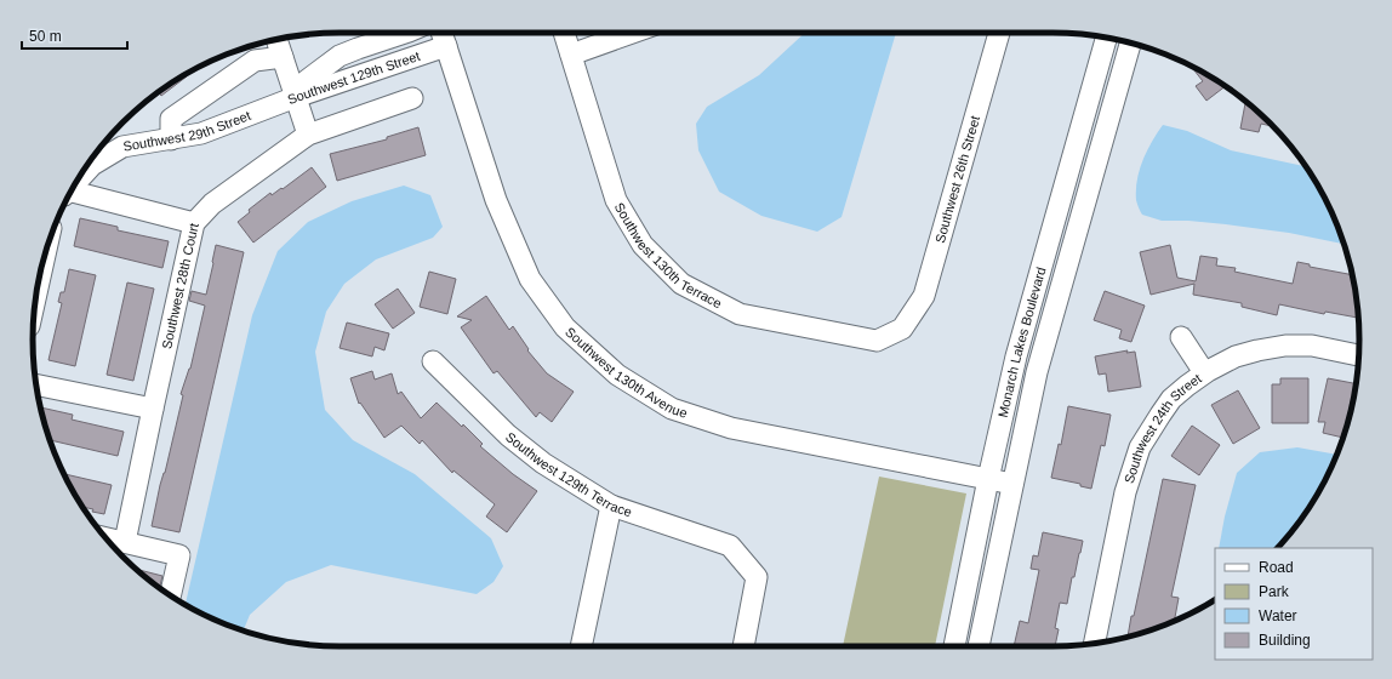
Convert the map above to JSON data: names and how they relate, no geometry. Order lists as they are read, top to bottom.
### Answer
{
  "streets": {
    "street": [
      "Southwest 129th Street",
      "Southwest 29th Street",
      "Southwest 26th Street",
      "Southwest 130th Terrace",
      "Southwest 28th Court",
      "Monarch Lakes Boulevard",
      "Southwest 130th Avenue",
      "Southwest 24th Street",
      "Southwest 129th Terrace"
    ]
  },
  "crossings": [
    ["Southwest 129th Street", "Southwest 29th Street"],
    ["Southwest 129th Street", "Southwest 130th Avenue"],
    ["Southwest 26th Street", "Southwest 130th Terrace"],
    ["Monarch Lakes Boulevard", "Southwest 130th Avenue"]
  ],
  "legend": [
    "Road",
    "Park",
    "Water",
    "Building"
  ],
  "scale_bar": "50 m"
}
